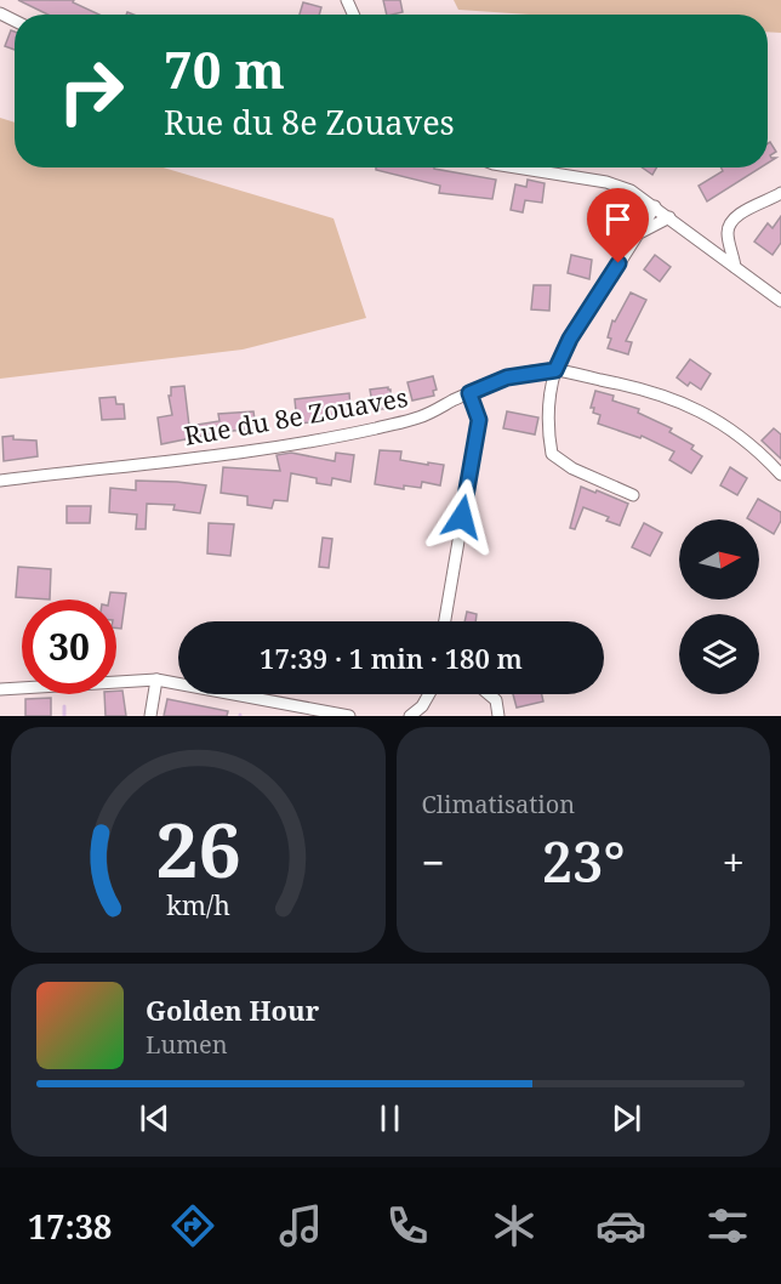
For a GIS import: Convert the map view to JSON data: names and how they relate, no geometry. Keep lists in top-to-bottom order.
{
  "streets": {
    "street": ["Rue du 8e Zouaves"]
  },
  "north": "right",
  "page": {
    "turn": ["70 m", "Rue du 8e Zouaves"],
    "limit": "30",
    "trip": "17:39 · 1 min · 180 m",
    "tile": "Climatisation",
    "heat": ["−", "23°", "+"],
    "song": ["Golden Hour", "Lumen"],
    "tabs": "17:38",
    "gauge": ["26", "km/h"]
  }
}
